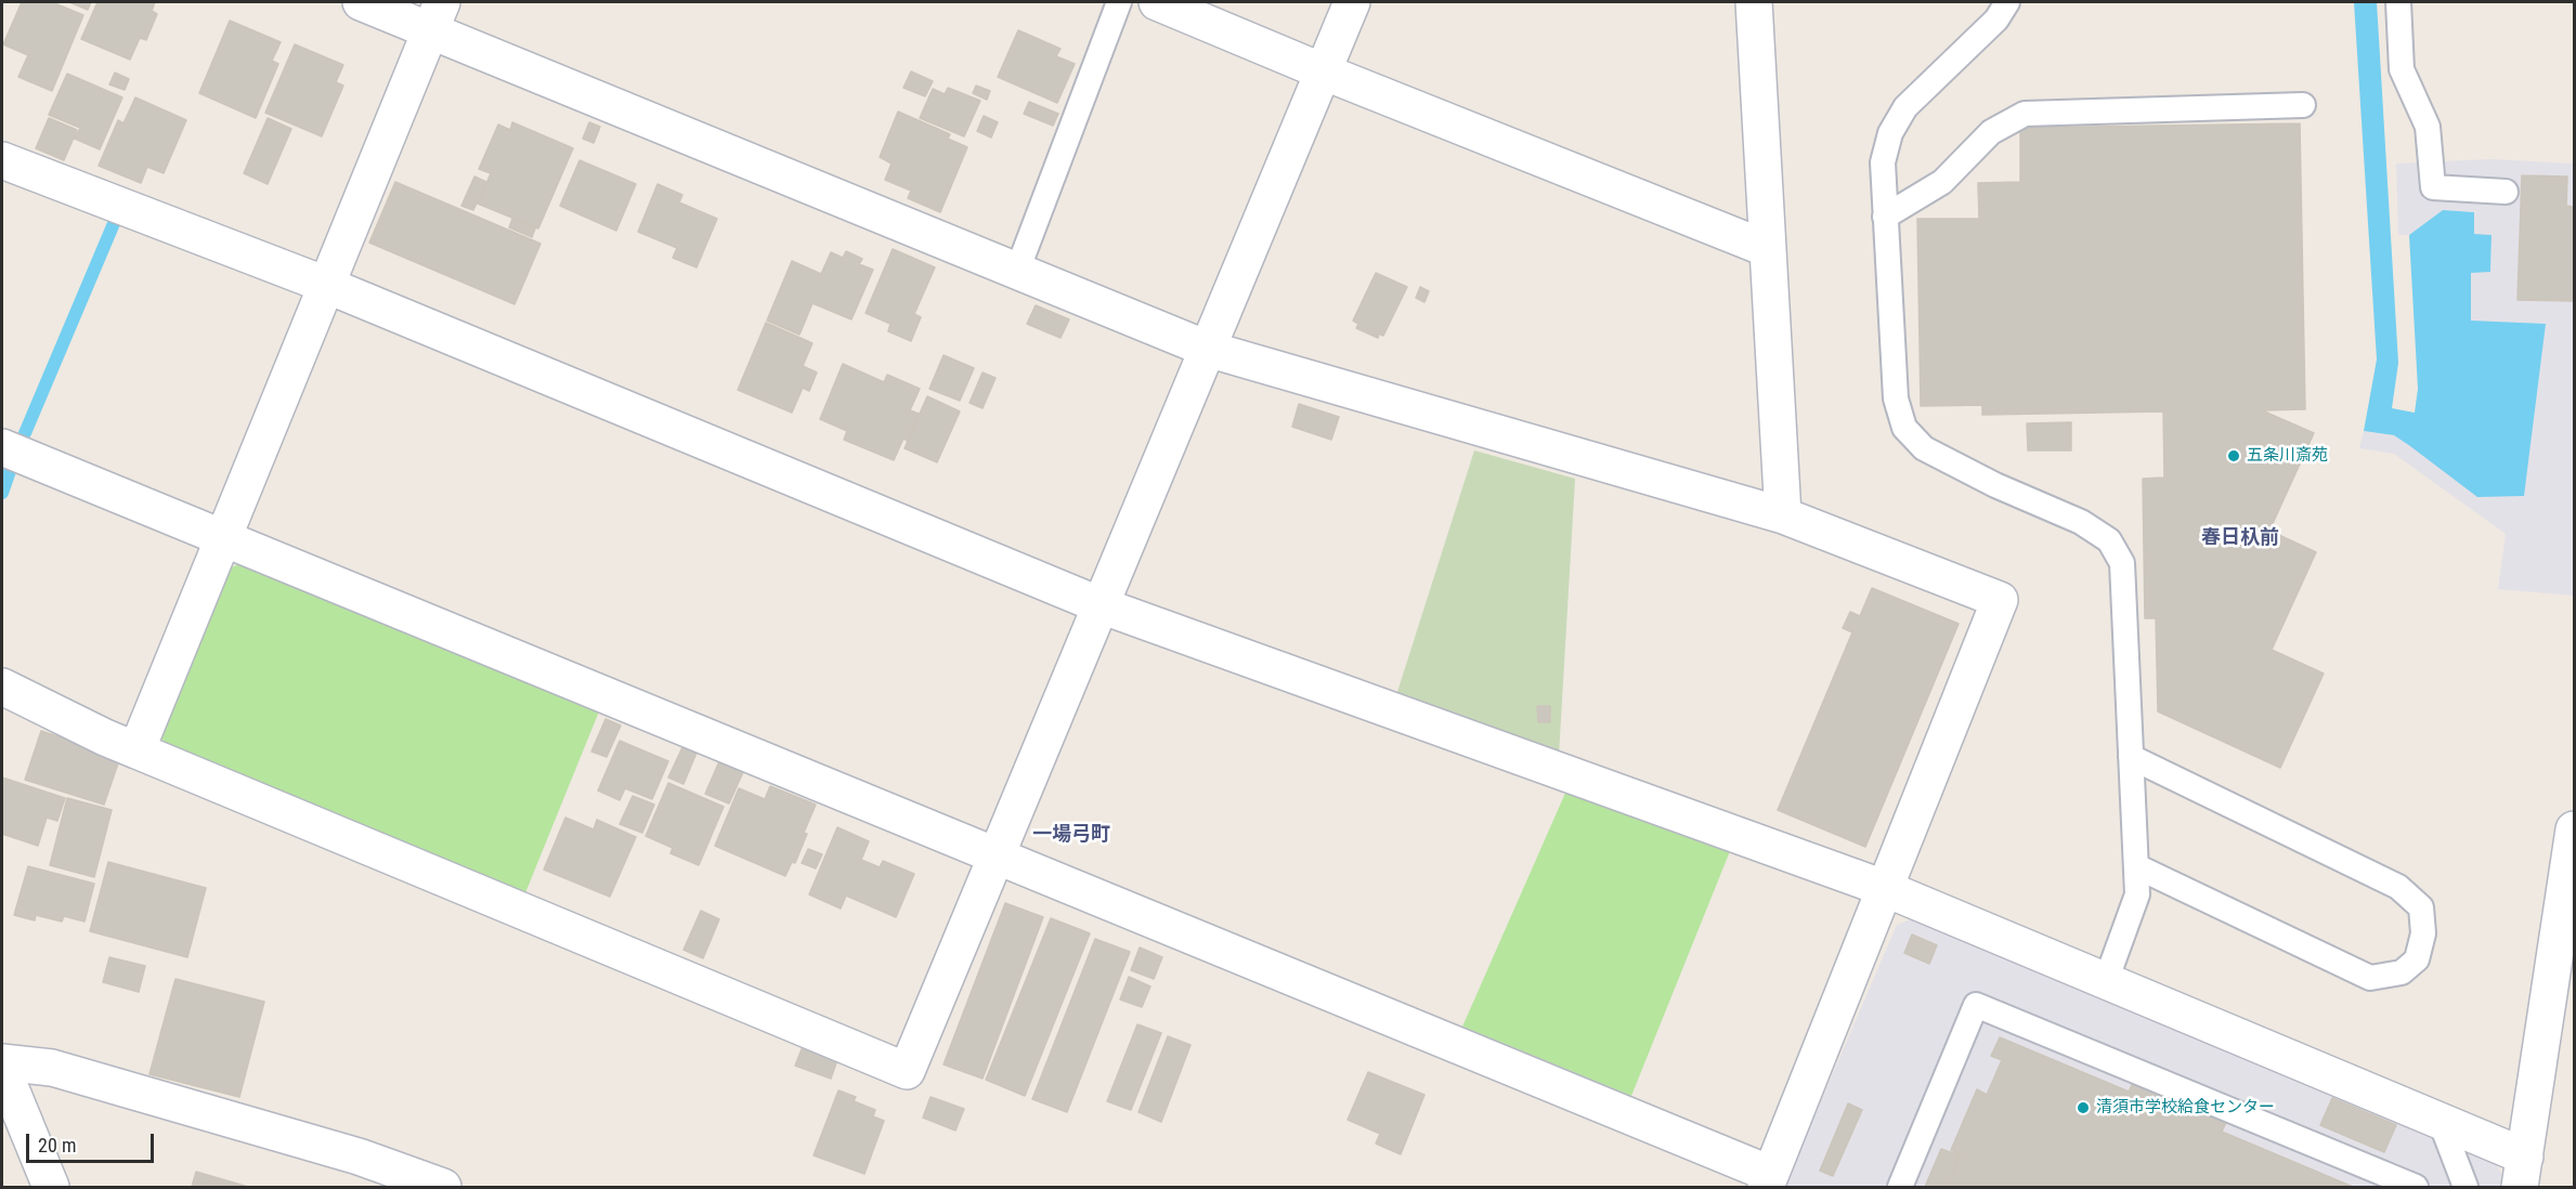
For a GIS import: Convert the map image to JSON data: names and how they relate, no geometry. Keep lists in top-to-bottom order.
{
  "districts": ["春日杁前", "一場弓町"],
  "places": ["五条川斎苑", "清須市学校給食センター"],
  "scale_bar": "20 m"
}
